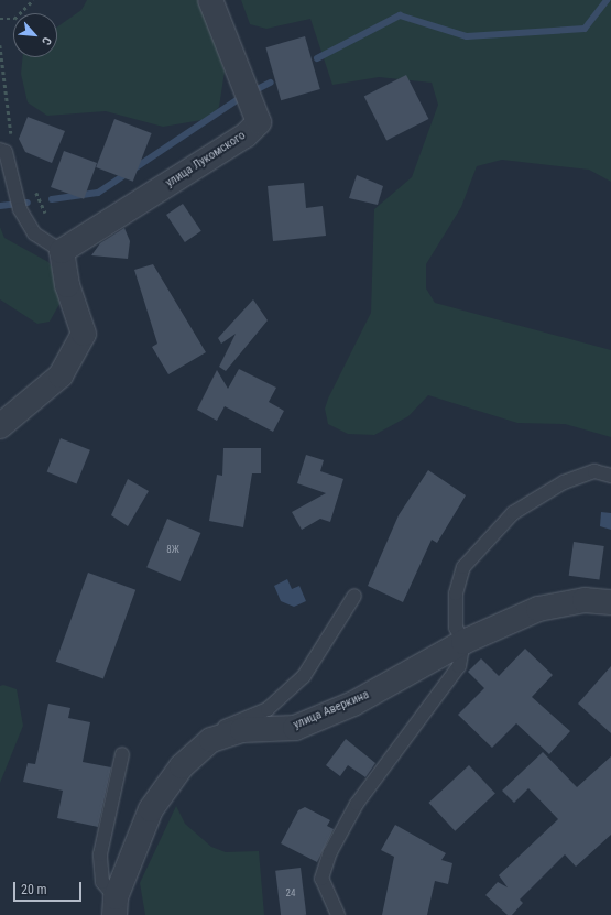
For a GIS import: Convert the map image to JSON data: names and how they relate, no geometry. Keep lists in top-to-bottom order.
{
  "streets": {
    "street": ["улица Лукомского", "улица Аверкина"]
  },
  "house_numbers": ["8Ж", "24"],
  "scale_bar": "20 m",
  "north": "bottom right"
}
